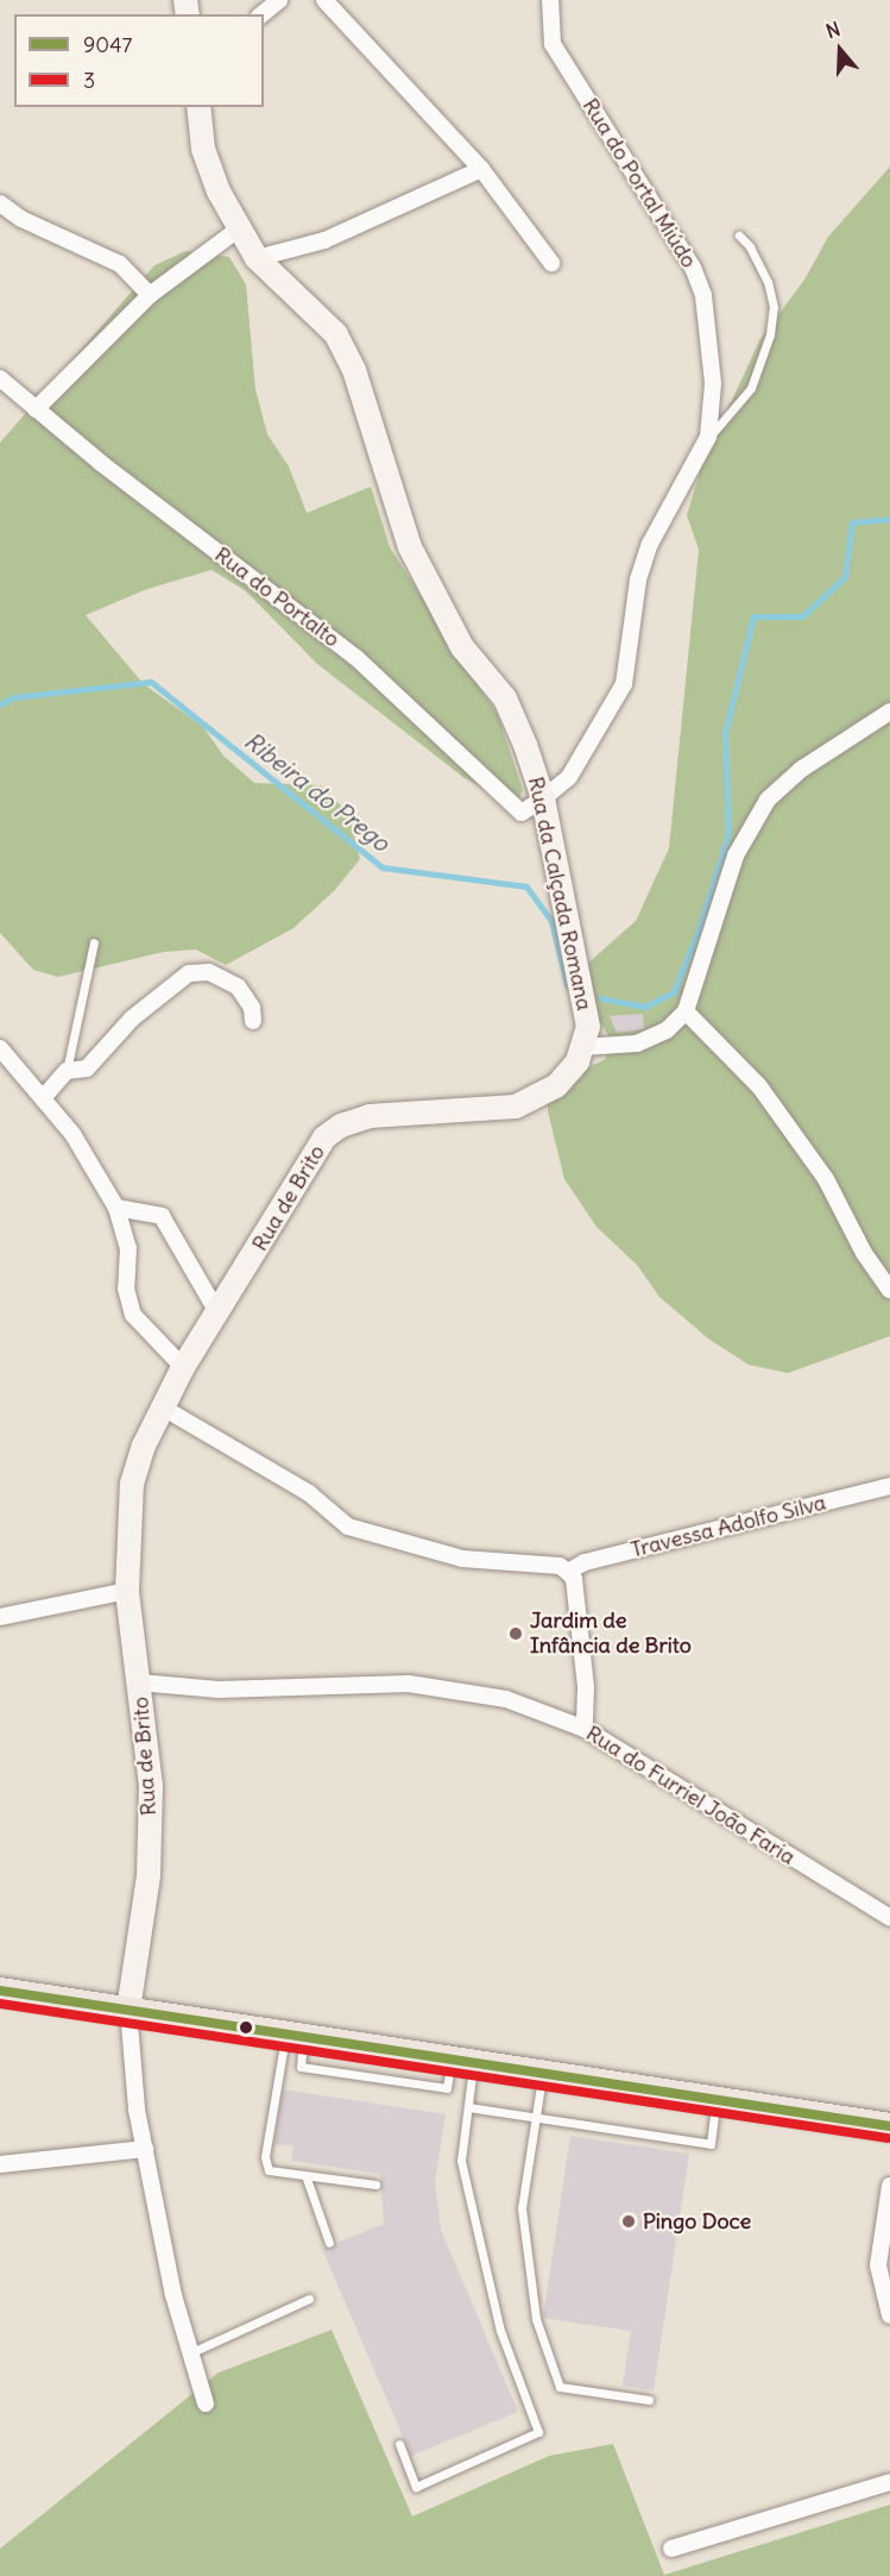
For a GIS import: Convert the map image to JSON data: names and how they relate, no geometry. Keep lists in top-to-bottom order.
{
  "streets": {
    "street": [
      "Rua do Portal Miúdo",
      "Rua do Portalto",
      "Rua da Calçada Romana",
      "Rua de Brito",
      "Travessa Adolfo Silva",
      "Rua do Furriel João Faria"
    ]
  },
  "crossings": [
    ["Rua do Portal Miúdo", "Rua do Portalto"],
    ["Rua do Portal Miúdo", "Rua da Calçada Romana"],
    ["Rua do Portalto", "Rua da Calçada Romana"],
    ["Rua da Calçada Romana", "Rua de Brito"],
    ["Rua de Brito", "Rua do Furriel João Faria"]
  ],
  "water": ["Ribeira do Prego"],
  "places": ["Jardim de Infância de Brito", "Pingo Doce"],
  "lines": ["transit line 9047", "transit line 3"],
  "legend": ["9047", "3"],
  "north": "top"
}
